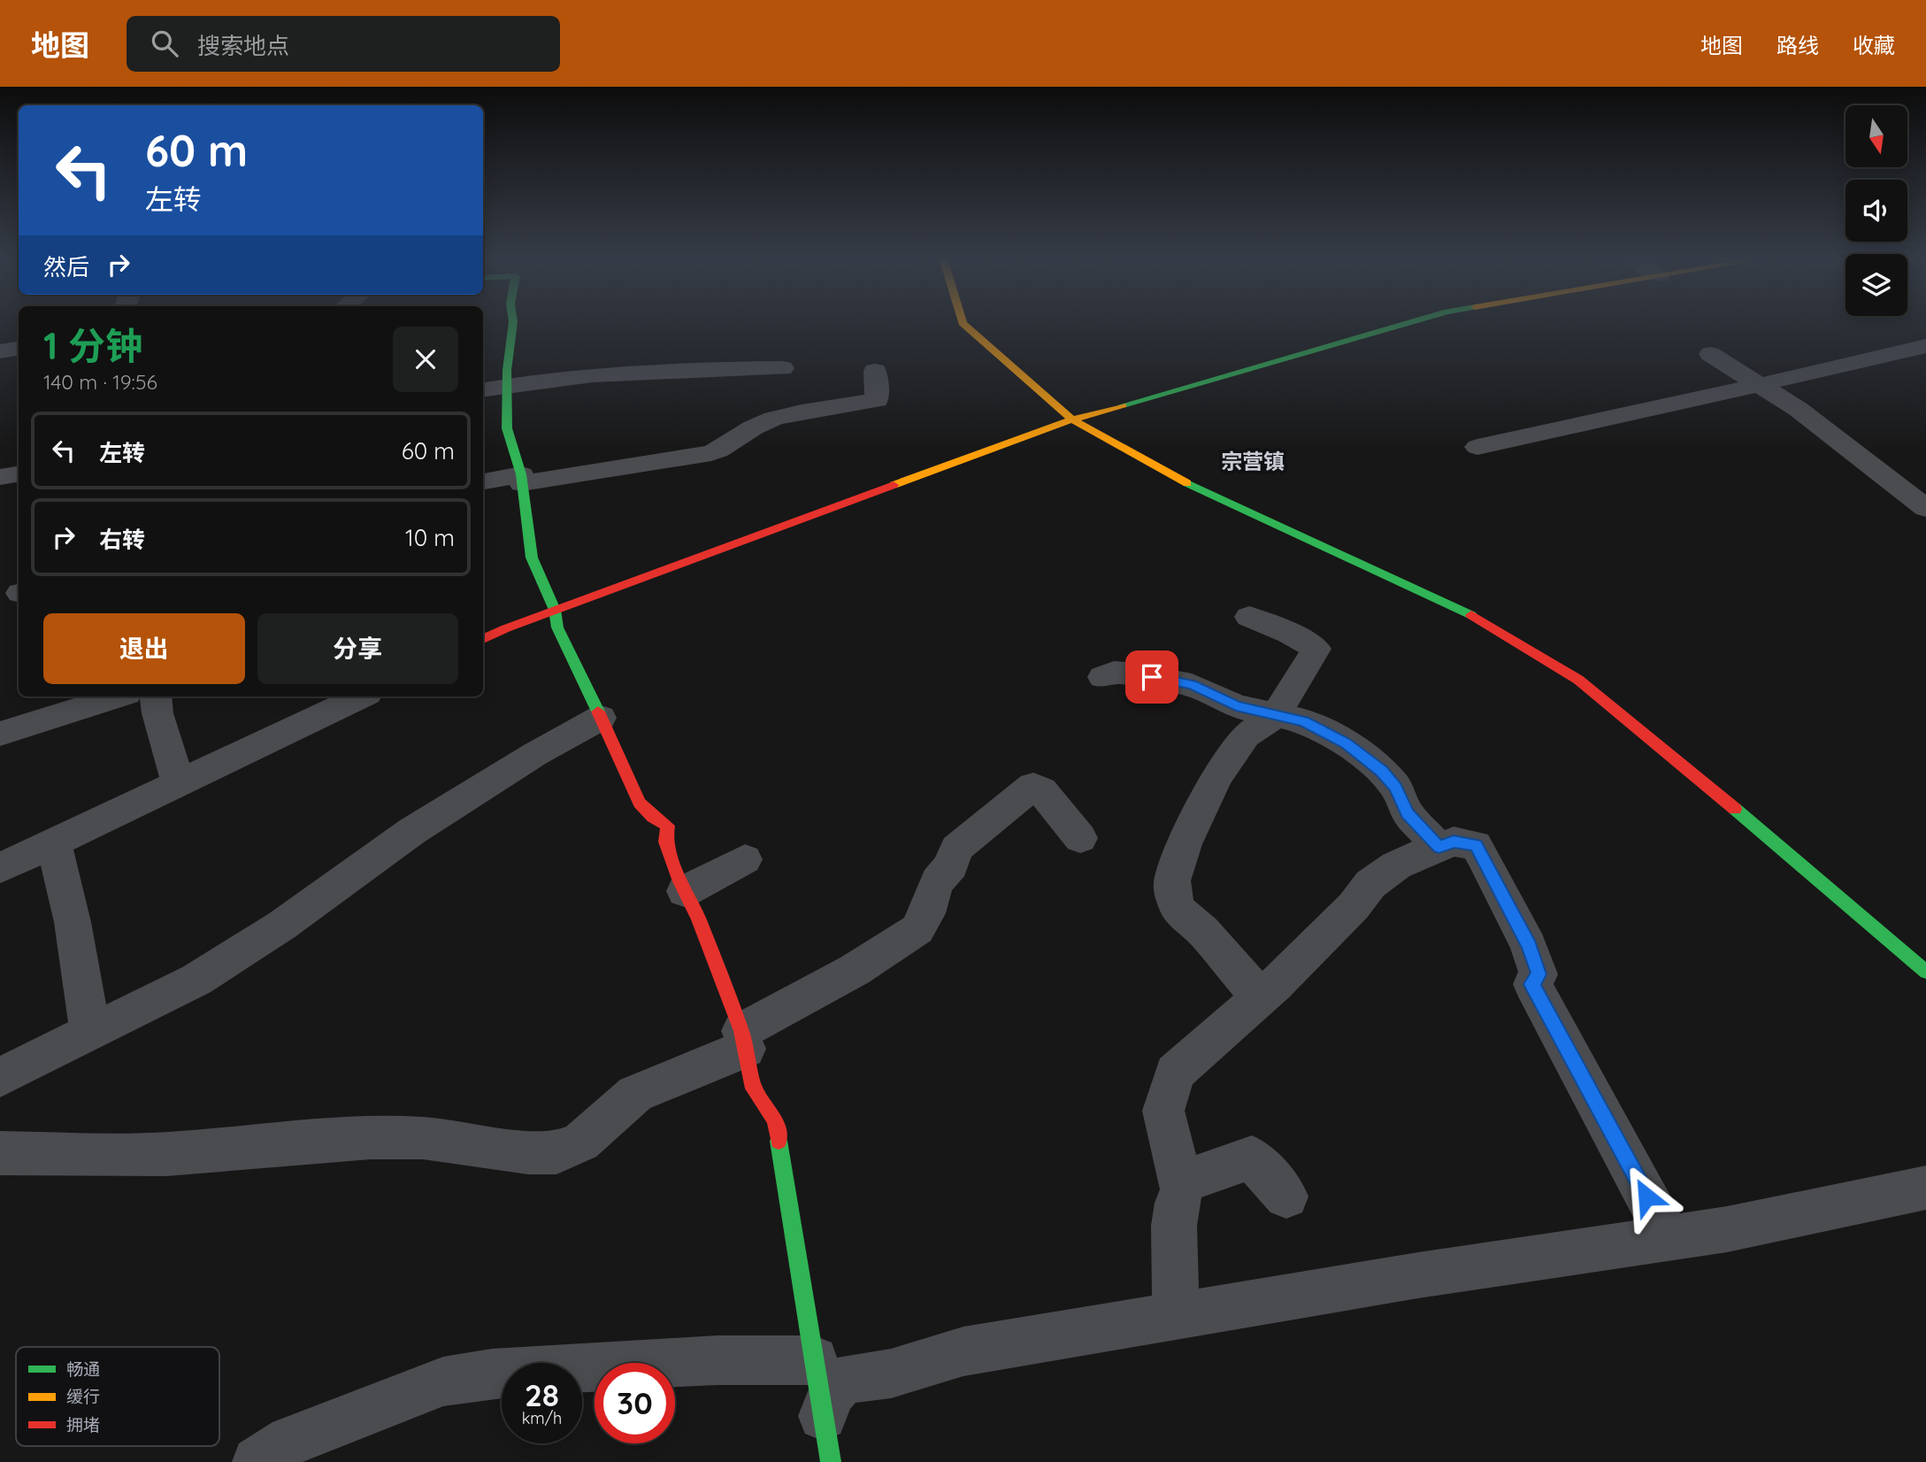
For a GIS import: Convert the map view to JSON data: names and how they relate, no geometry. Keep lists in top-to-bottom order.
{
  "districts": ["宗营镇"],
  "legend": ["畅通", "缓行", "拥堵"],
  "north": "bottom",
  "page": {
    "header": "地图",
    "search": "搜索地点",
    "nav": ["地图", "路线", "收藏"],
    "turn": ["60 m", "左转"],
    "then": "然后",
    "heading": ["1 分钟", "140 m · 19:56"],
    "list": [
      {
        "name": "左转",
        "value": "60 m"
      },
      {
        "name": "右转",
        "value": "10 m"
      }
    ],
    "buttons": ["退出", "分享"],
    "speed": "28 km/h",
    "limit": "30"
  }
}
